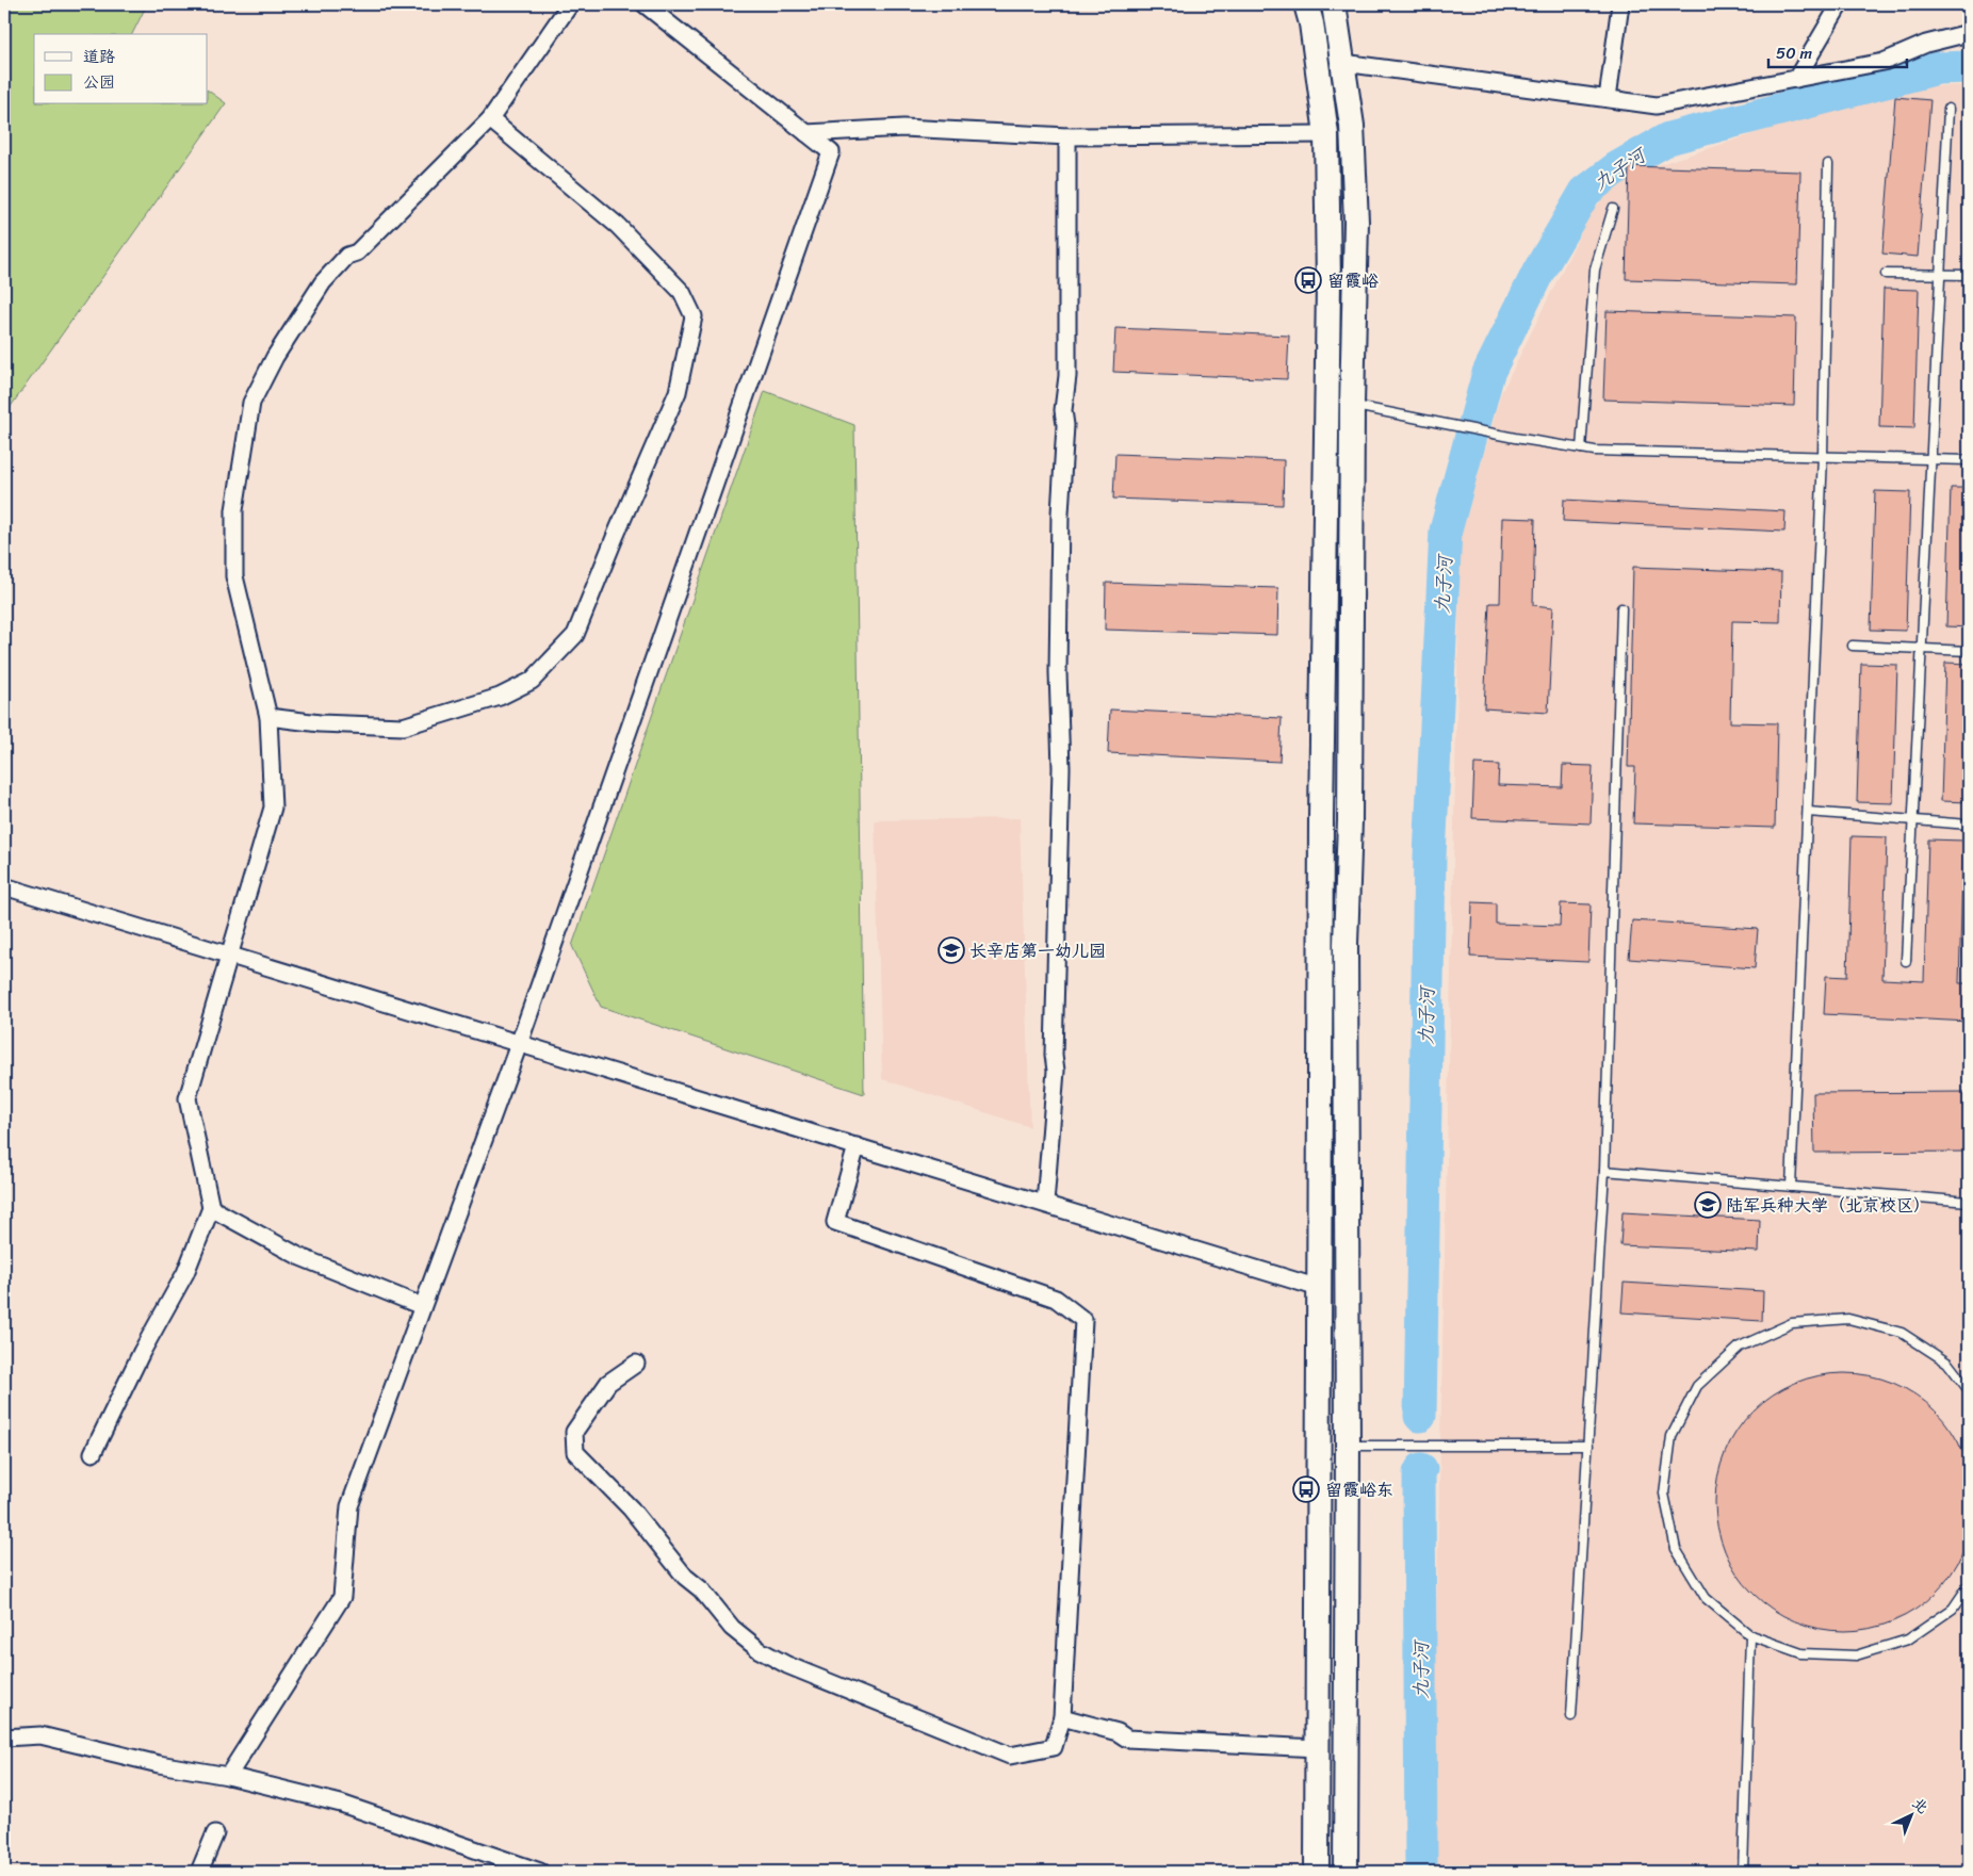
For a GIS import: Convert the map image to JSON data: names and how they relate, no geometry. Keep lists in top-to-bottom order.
{
  "water": ["九子河"],
  "places": {
    "bus stop": ["留霞峪", "留霞峪东"],
    "school or university": ["长辛店第一幼儿园", "陆军兵种大学（北京校区）"]
  },
  "legend": ["道路", "公园"],
  "scale_bar": "50 m",
  "north": "top right"
}
